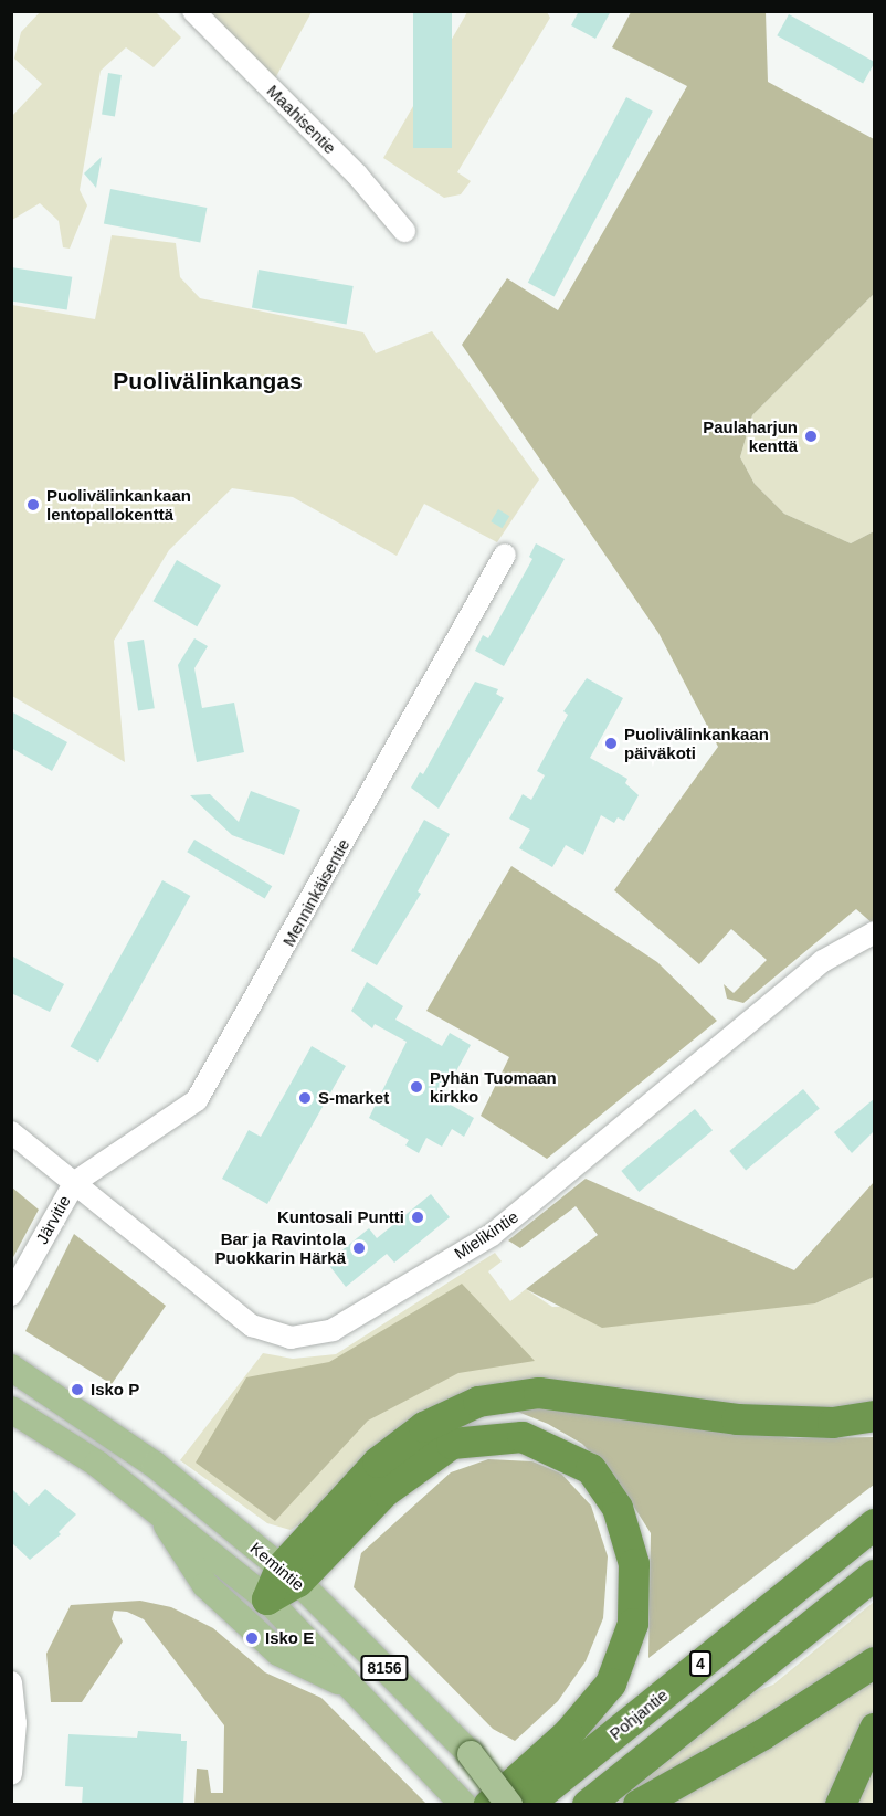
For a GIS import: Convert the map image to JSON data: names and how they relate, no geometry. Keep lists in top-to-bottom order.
{
  "streets": {
    "highway": ["4", "Pohjantie"],
    "main road": ["Kemintie", "8156"],
    "street": [
      "Maahisentie",
      "Menninkäisentie",
      "Järvitie",
      "Mielikintie"
    ]
  },
  "crossings": [
    ["Menninkäisentie", "Järvitie"],
    ["Menninkäisentie", "Mielikintie"],
    ["Järvitie", "Mielikintie"]
  ],
  "districts": ["Puolivälinkangas"],
  "places": [
    "Paulaharjun kenttä",
    "Puolivälinkankaan lentopallokenttä",
    "Puolivälinkankaan päiväkoti",
    "Pyhän Tuomaan kirkko",
    "S-market",
    "Kuntosali Puntti",
    "Bar ja Ravintola Puokkarin Härkä",
    "Isko P",
    "Isko E"
  ]
}
